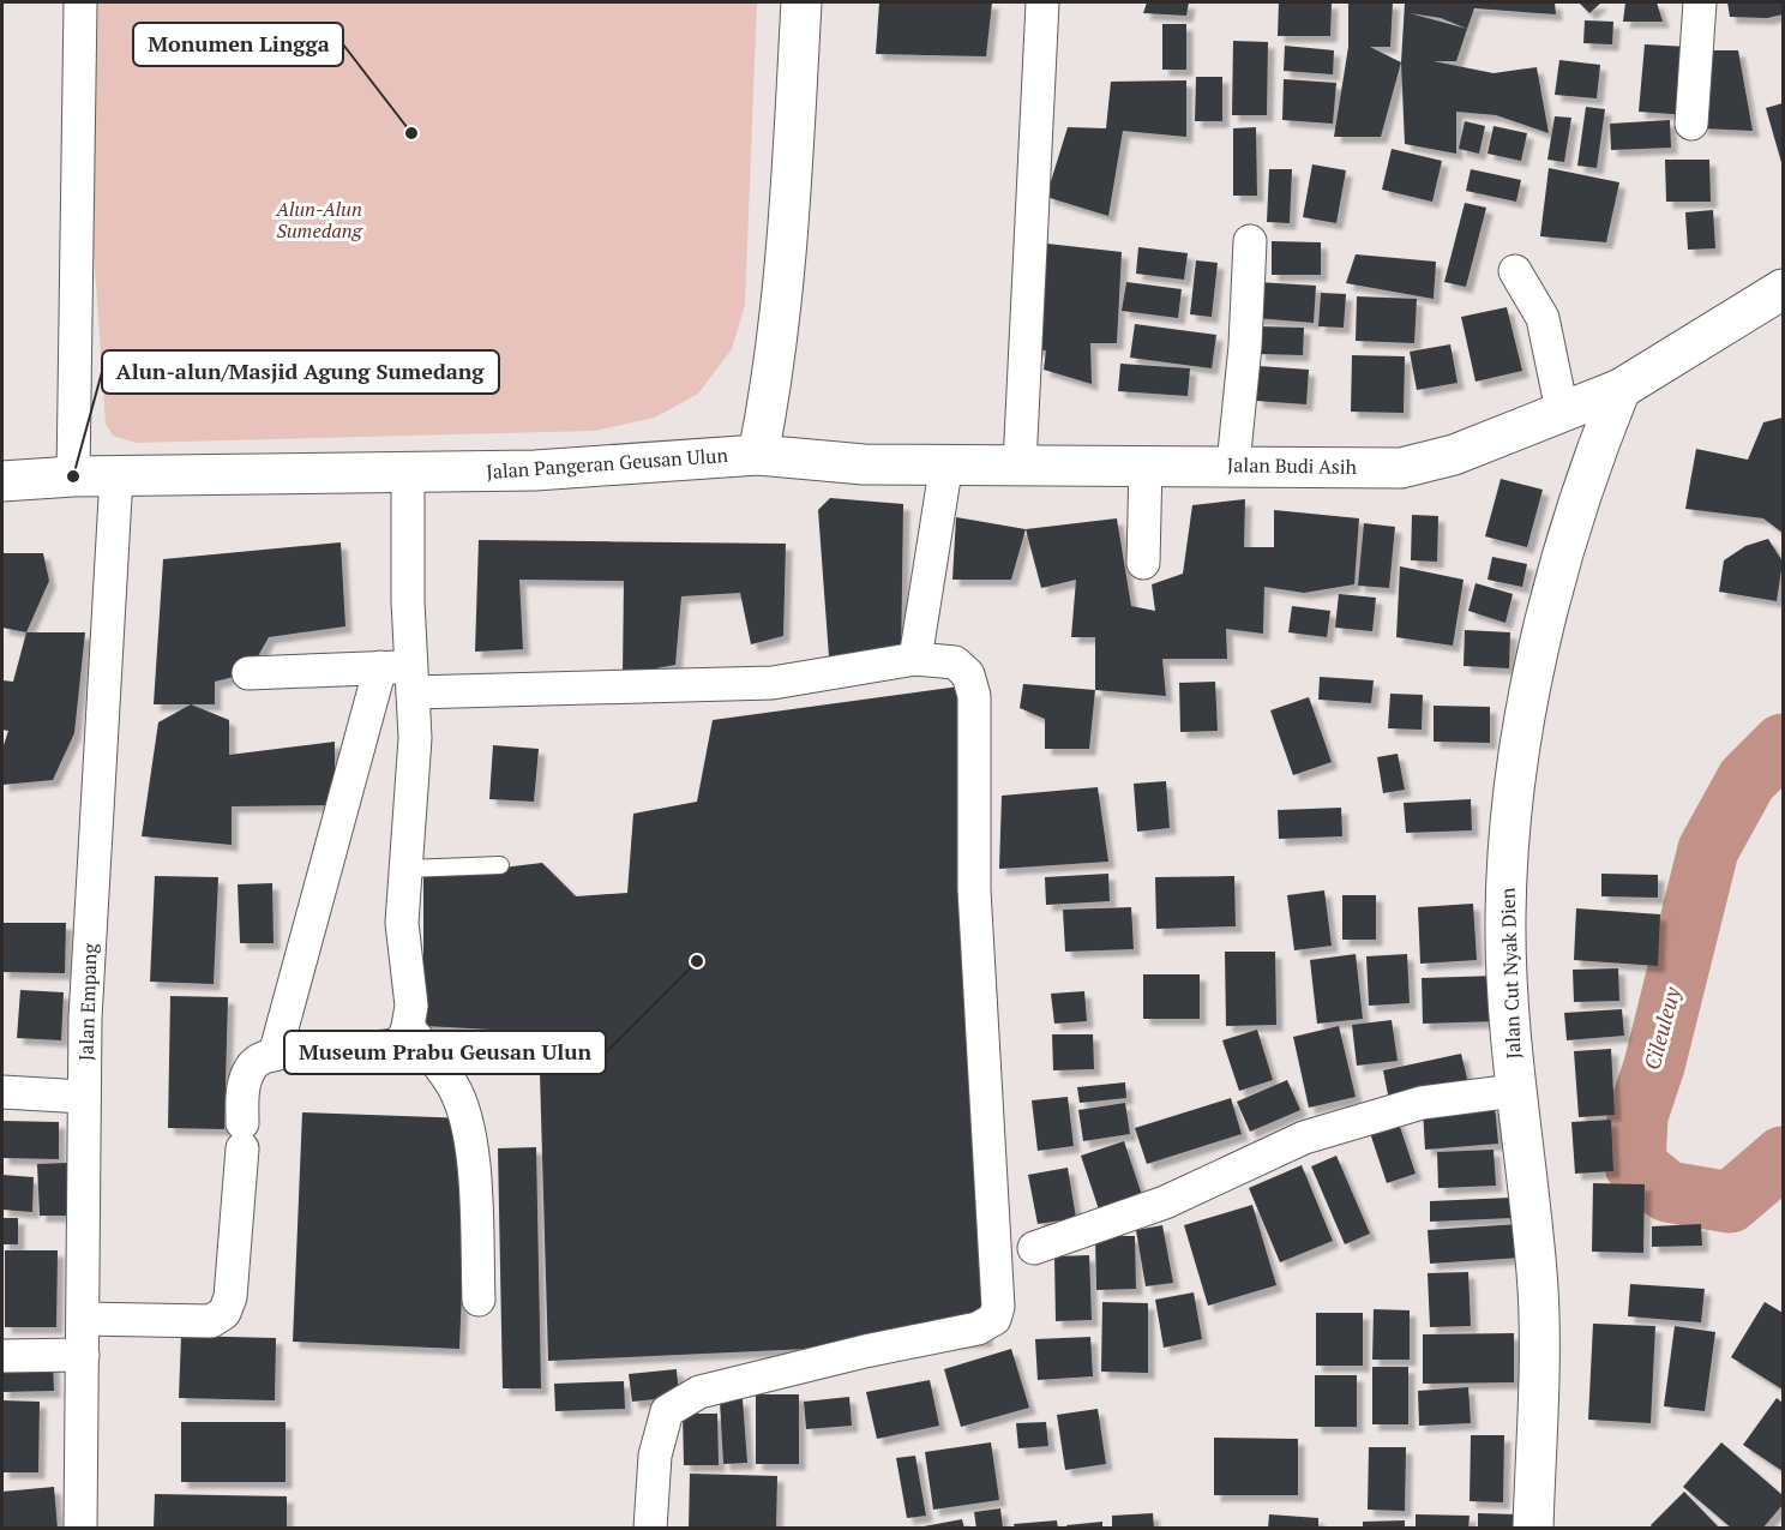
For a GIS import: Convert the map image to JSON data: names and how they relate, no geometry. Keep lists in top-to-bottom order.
{
  "streets": {
    "street": [
      "Jalan Pangeran Geusan Ulun",
      "Jalan Budi Asih",
      "Jalan Cut Nyak Dien",
      "Jalan Empang"
    ]
  },
  "crossings": [
    ["Jalan Pangeran Geusan Ulun", "Jalan Budi Asih"],
    ["Jalan Pangeran Geusan Ulun", "Jalan Empang"],
    ["Jalan Budi Asih", "Jalan Cut Nyak Dien"]
  ],
  "water": ["Cileuleuy"],
  "parks": ["Alun-Alun Sumedang"],
  "places": ["Monumen Lingga", "Alun-alun/Masjid Agung Sumedang", "Museum Prabu Geusan Ulun"]
}
